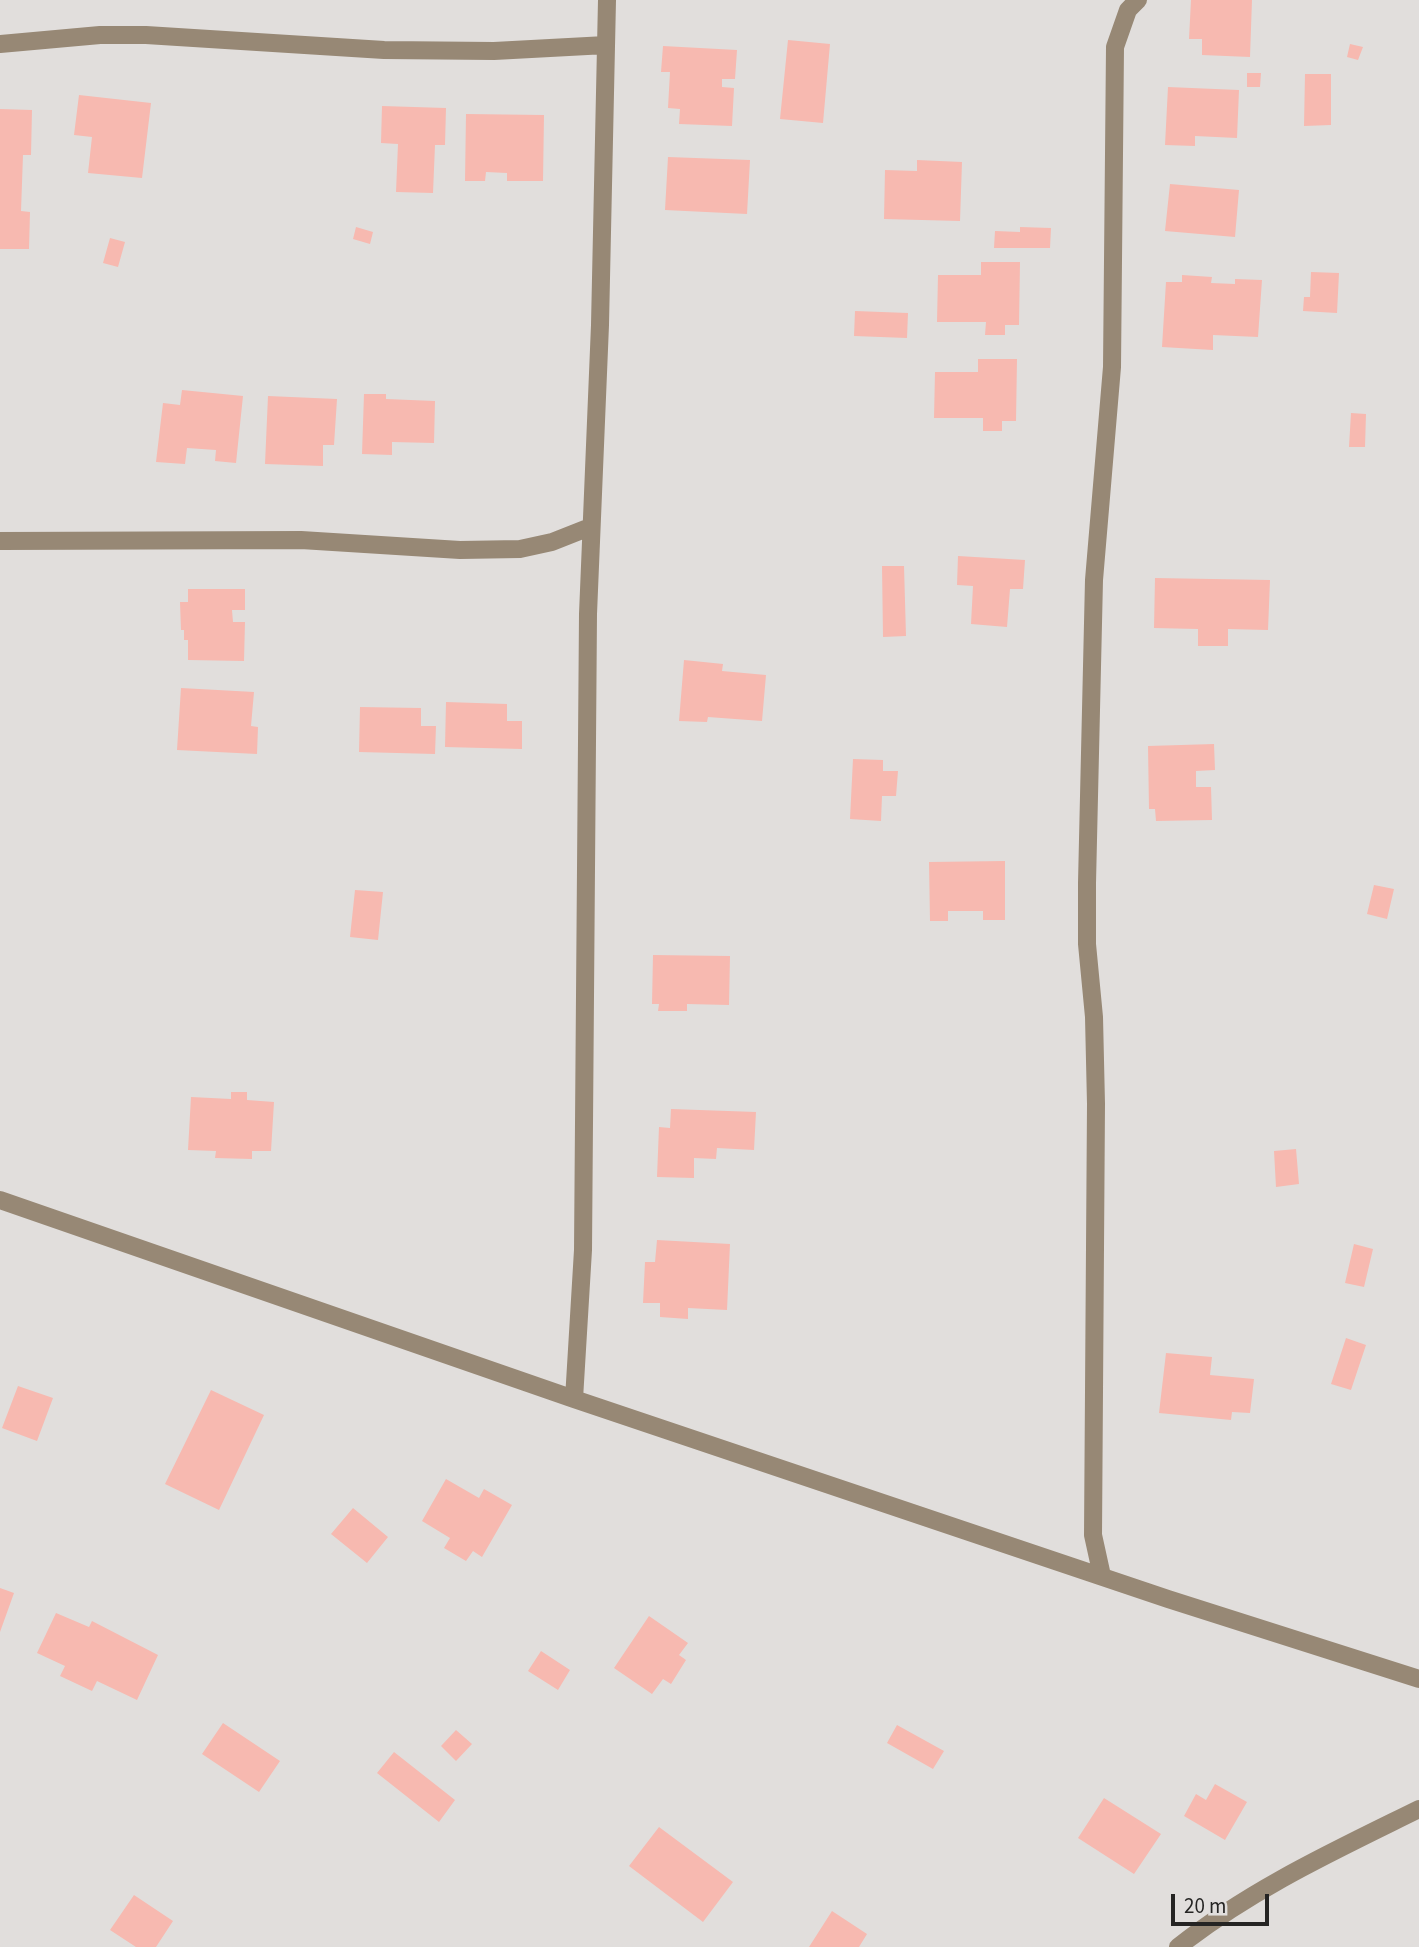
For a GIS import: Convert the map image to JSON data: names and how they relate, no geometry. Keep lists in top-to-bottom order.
{
  "scale_bar": "20 m"
}
